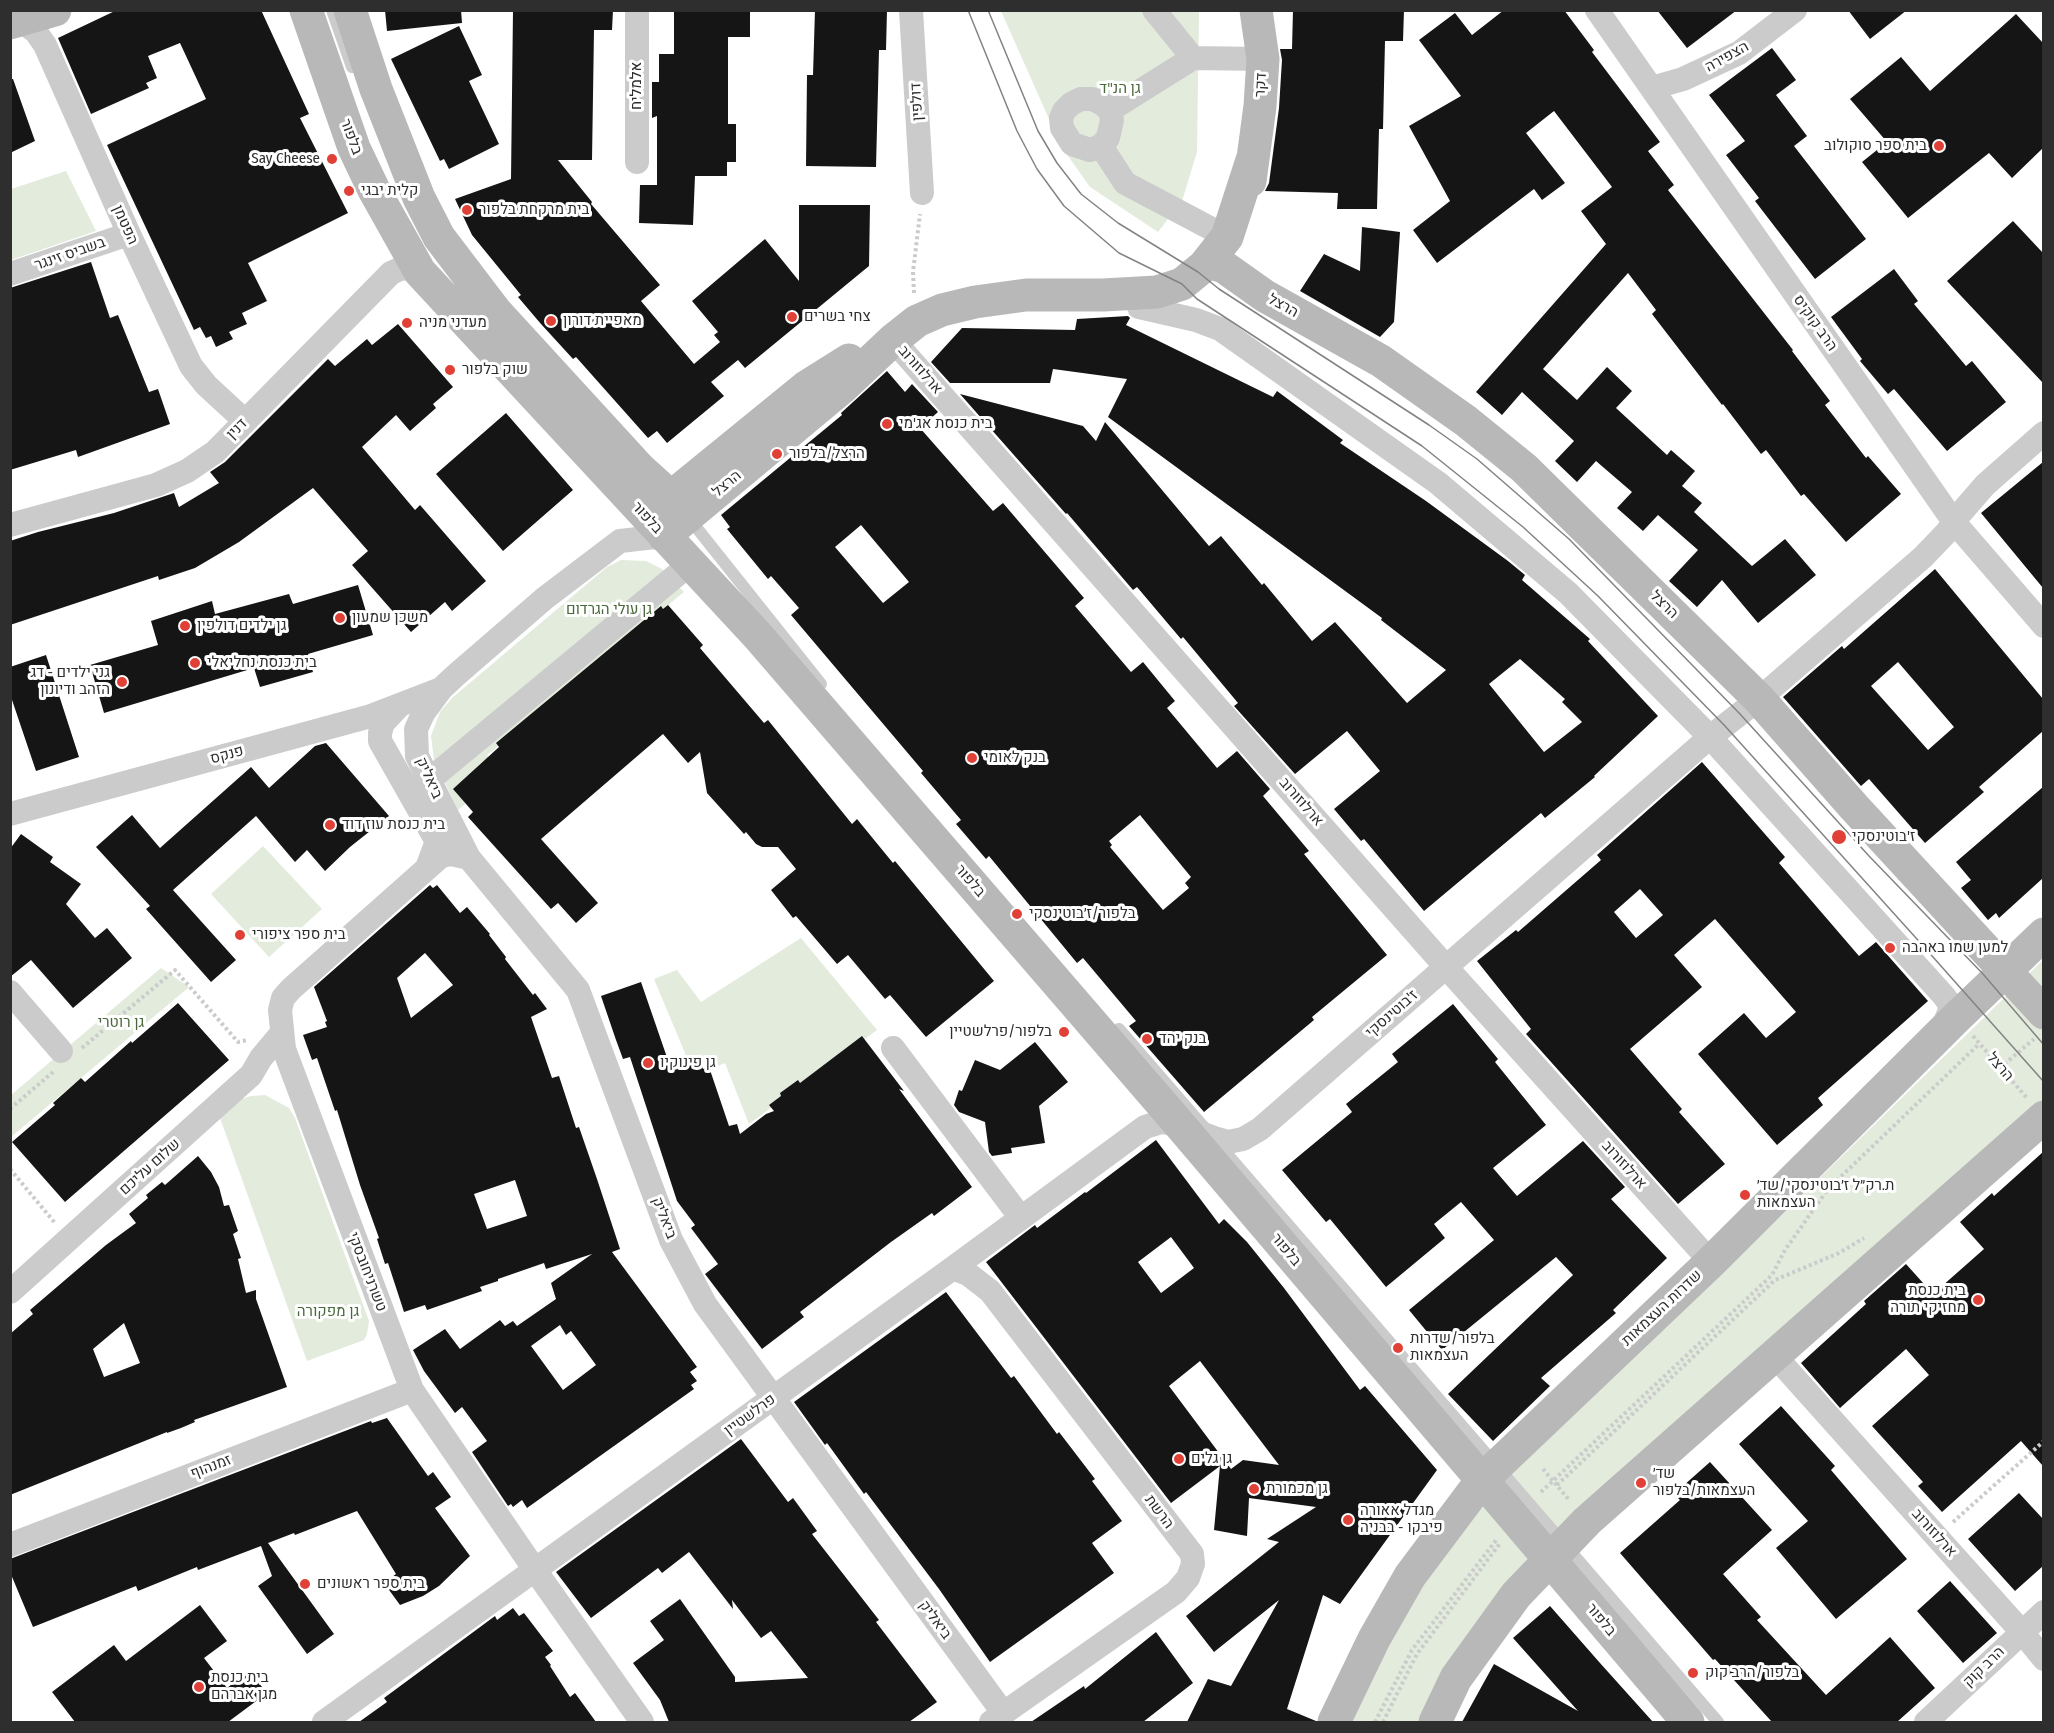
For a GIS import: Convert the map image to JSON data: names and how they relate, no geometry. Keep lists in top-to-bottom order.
{
  "streets": {
    "street": [
      "הצפירה",
      "דקר",
      "אלמליח",
      "דולפין",
      "בלפור",
      "הפטמן",
      "בשביס זינגר",
      "הרצל",
      "הרב קוקיס",
      "ארלוזורוב",
      "דנין",
      "פנקס",
      "ביאליק",
      "ז'בוטינסקי",
      "שלום עליכם",
      "טשרניחובסקי",
      "שדרות העצמאות",
      "פרלשטיין",
      "זמנהוף",
      "הרשת",
      "הרב קוק"
    ]
  },
  "crossings": [
    ["הצפירה", "הרב קוקיס"],
    ["דקר", "הרצל"],
    ["בלפור", "הרצל"],
    ["בלפור", "דנין"],
    ["בלפור", "ז'בוטינסקי"],
    ["בלפור", "שדרות העצמאות"],
    ["בלפור", "פרלשטיין"],
    ["הפטמן", "בשביס זינגר"],
    ["הפטמן", "דנין"],
    ["הרצל", "ארלוזורוב"],
    ["הרצל", "פנקס"],
    ["הרצל", "ביאליק"],
    ["הרצל", "ז'בוטינסקי"],
    ["הרצל", "שדרות העצמאות"],
    ["הרב קוקיס", "ז'בוטינסקי"],
    ["ארלוזורוב", "ז'בוטינסקי"],
    ["ארלוזורוב", "שדרות העצמאות"],
    ["ארלוזורוב", "הרב קוק"],
    ["פנקס", "ביאליק"],
    ["ביאליק", "טשרניחובסקי"],
    ["ביאליק", "פרלשטיין"],
    ["ביאליק", "הרשת"],
    ["ז'בוטינסקי", "פרלשטיין"],
    ["שלום עליכם", "טשרניחובסקי"],
    ["טשרניחובסקי", "פרלשטיין"],
    ["טשרניחובסקי", "זמנהוף"],
    ["פרלשטיין", "הרשת"]
  ],
  "parks": [
    "גן הנ\"ד",
    "גן עולי הגרדום",
    "גן רוטרי",
    "גן מפקורה"
  ],
  "places": [
    "בית ספר סוקולוב",
    "Say Cheese",
    "קלית יבגי",
    "בית מרקחת בלפור",
    "צחי בשרים",
    "מאפיית דורון",
    "מעדני מניה",
    "שוק בלפור",
    "בית כנסת אג'מי",
    "הרצל/בלפור",
    "משכן שמעון",
    "גן ילדים דולפין",
    "בית כנסת נחליאלי",
    "גני ילדים - דג הזהב ודיונון",
    "בנק לאומי",
    "בית כנסת עוז דוד",
    "ז'בוטינסקי",
    "בלפור/ז׳בוטינסקי",
    "בית ספר ציפורי",
    "למען שמו באהבה",
    "בלפור/פרלשטיין",
    "בנק יהד",
    "גן פינוקיו",
    "ת.רק״ל ז׳בוטינסקי/שד׳ העצמאות",
    "בית כנסת מחזיקי תורה",
    "בלפור/שדרות העצמאות",
    "גן גלים",
    "שד׳ העצמאות/בלפור",
    "גן מכמורת",
    "מגדל אאורה פיבקו - בבניה",
    "בית ספר ראשונים",
    "בלפור/הרב קוק",
    "בית כנסת מגן אברהם"
  ]
}
